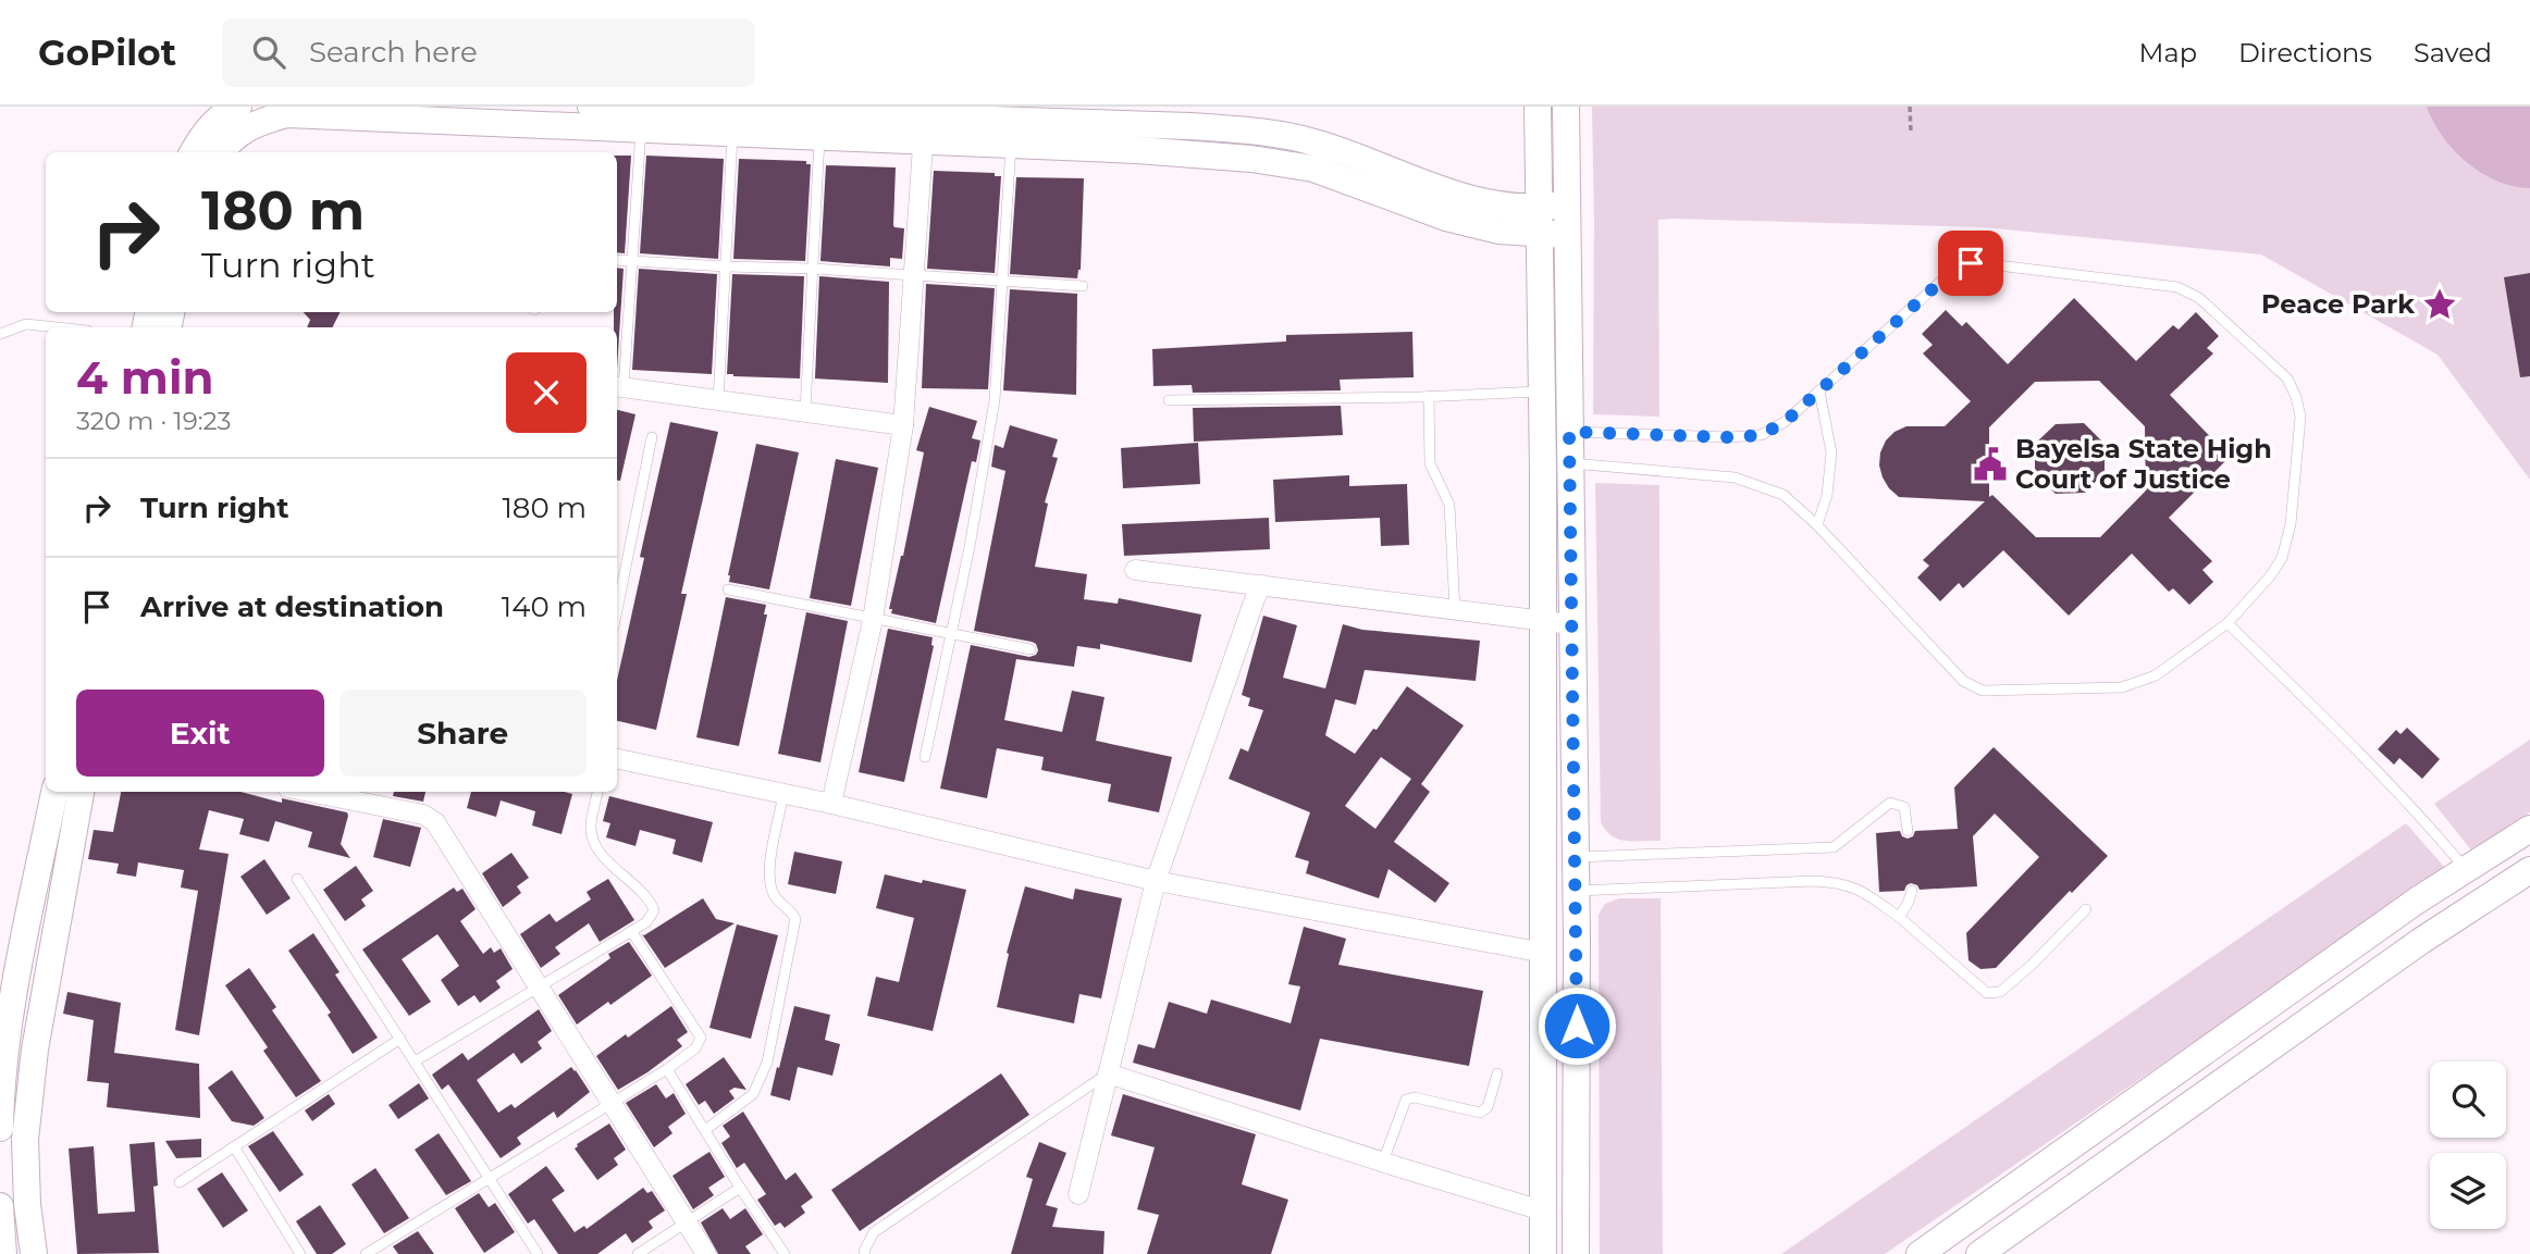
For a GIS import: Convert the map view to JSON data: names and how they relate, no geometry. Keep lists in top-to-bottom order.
{
  "places": {
    "place": ["Peace Park"],
    "public building": ["Bayelsa State High Court of Justice"]
  },
  "page": {
    "header": "GoPilot",
    "search": "Search here",
    "nav": ["Map", "Directions", "Saved"],
    "turn": ["180 m", "Turn right"],
    "heading": ["4 min", "320 m · 19:23"],
    "list": [
      {
        "name": "Turn right",
        "value": "180 m"
      },
      {
        "name": "Arrive at destination",
        "value": "140 m"
      }
    ],
    "buttons": ["Exit", "Share"]
  }
}
